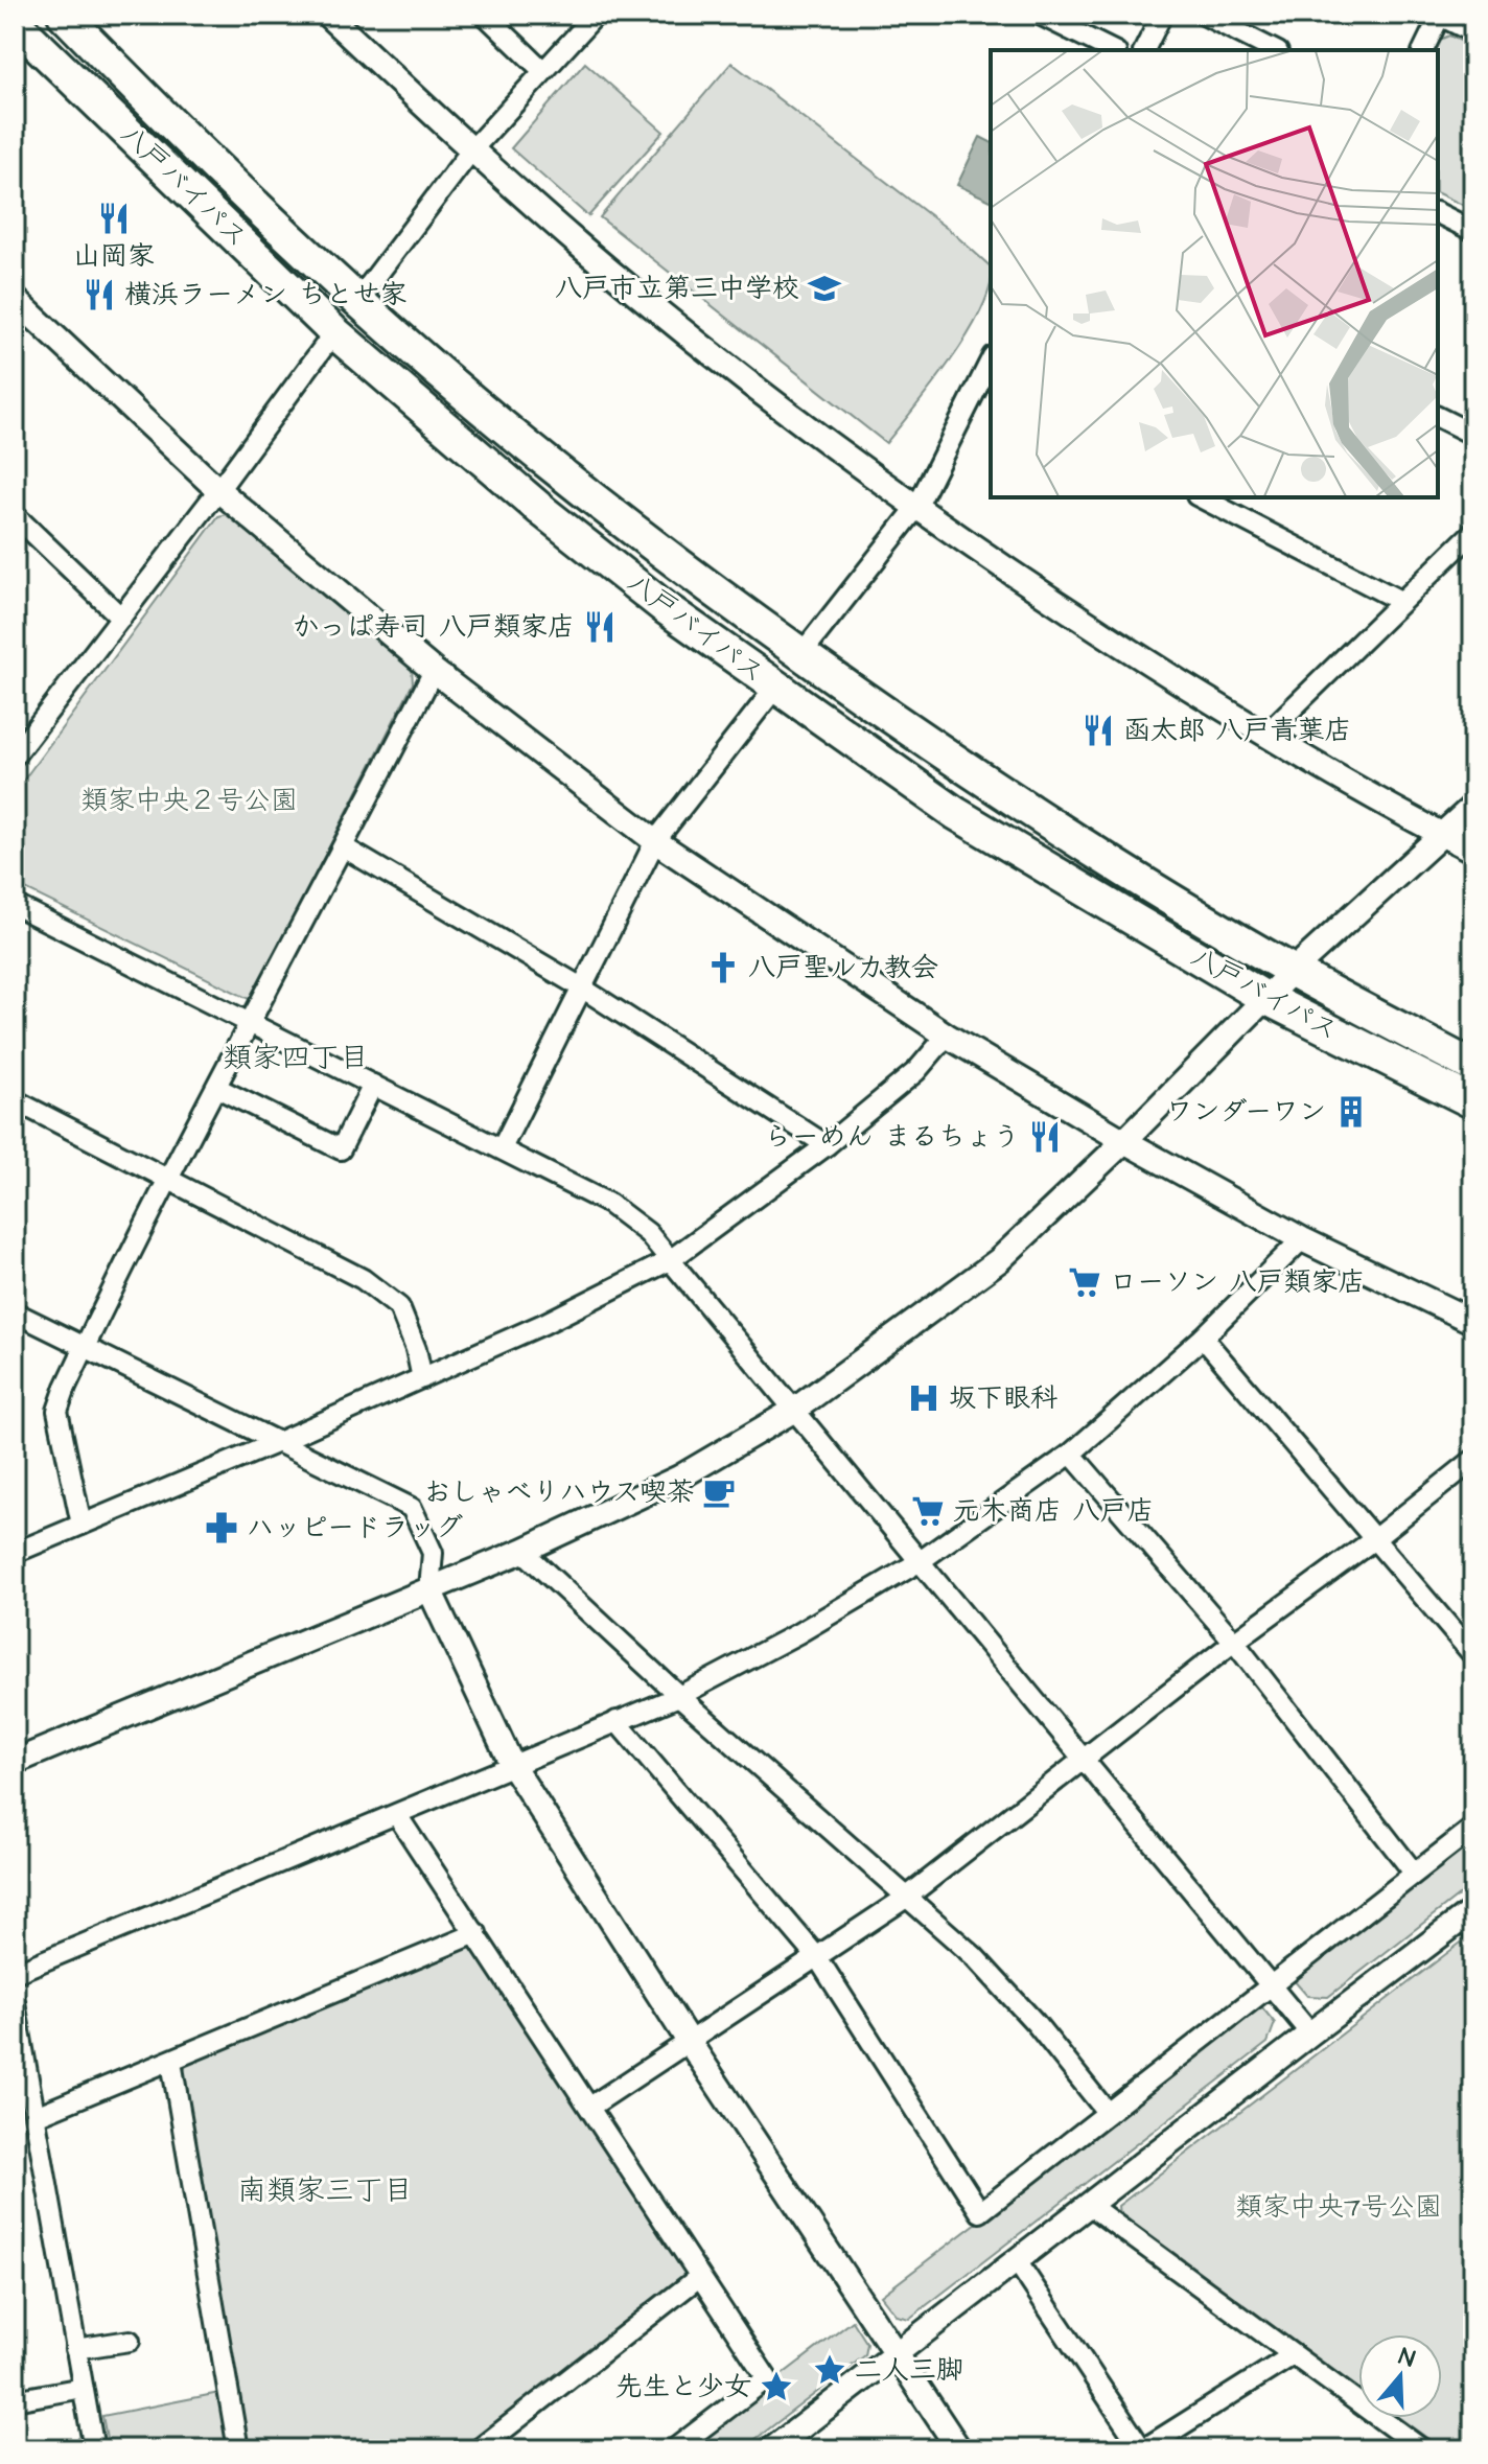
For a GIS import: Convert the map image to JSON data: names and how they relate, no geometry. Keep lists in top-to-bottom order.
{
  "streets": {
    "highway": ["八戸バイパス"]
  },
  "districts": ["類家四丁目", "南類家三丁目"],
  "parks": ["類家中央２号公園", "類家中央7号公園"],
  "places": {
    "restaurant": [
      "山岡家",
      "横浜ラーメン ちとせ家",
      "かっぱ寿司 八戸類家店",
      "函太郎 八戸青葉店",
      "らーめん まるちょう"
    ],
    "school or university": ["八戸市立第三中学校"],
    "church": ["八戸聖ルカ教会"],
    "building": ["ワンダーワン"],
    "supermarket": ["ローソン 八戸類家店", "元木商店 八戸店"],
    "hospital": ["坂下眼科"],
    "cafe": ["おしゃべりハウス喫茶"],
    "pharmacy": ["ハッピードラッグ"],
    "place": ["二人三脚", "先生と少女"]
  },
  "north": "top"
}
